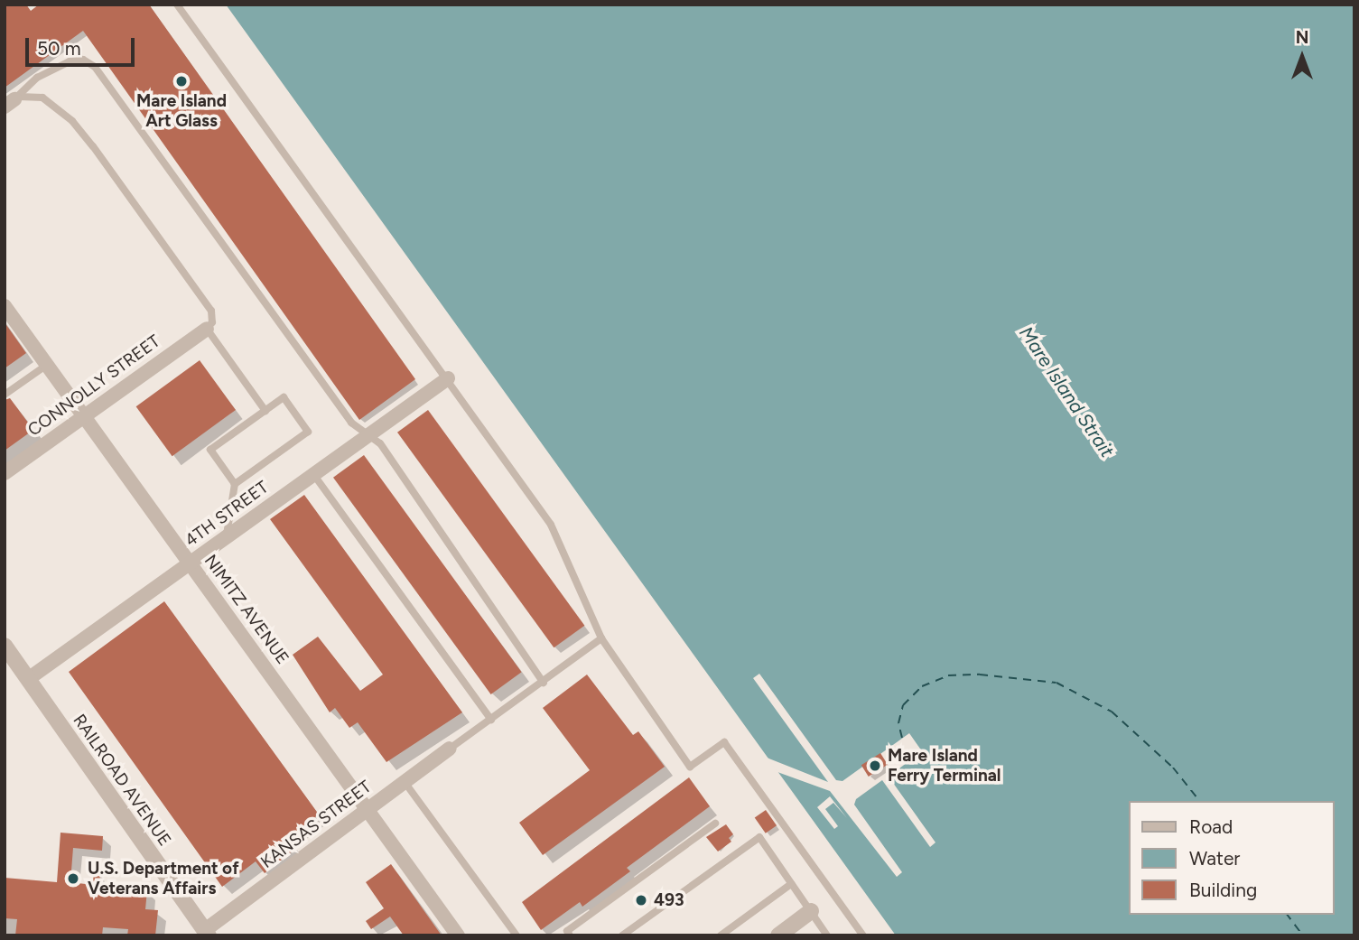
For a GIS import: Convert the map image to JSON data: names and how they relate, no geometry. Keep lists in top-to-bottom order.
{
  "streets": {
    "street": [
      "CONNOLLY STREET",
      "4TH STREET",
      "NIMITZ AVENUE",
      "RAILROAD AVENUE",
      "KANSAS STREET"
    ]
  },
  "crossings": [
    ["CONNOLLY STREET", "NIMITZ AVENUE"],
    ["4TH STREET", "NIMITZ AVENUE"],
    ["4TH STREET", "RAILROAD AVENUE"],
    ["NIMITZ AVENUE", "KANSAS STREET"],
    ["RAILROAD AVENUE", "KANSAS STREET"]
  ],
  "water": ["Mare Island Strait"],
  "places": [
    "Mare Island Art Glass",
    "Mare Island Ferry Terminal",
    "U.S. Department of Veterans Affairs",
    "493"
  ],
  "legend": ["Road", "Water", "Building"],
  "scale_bar": "50 m",
  "north": "top"
}
